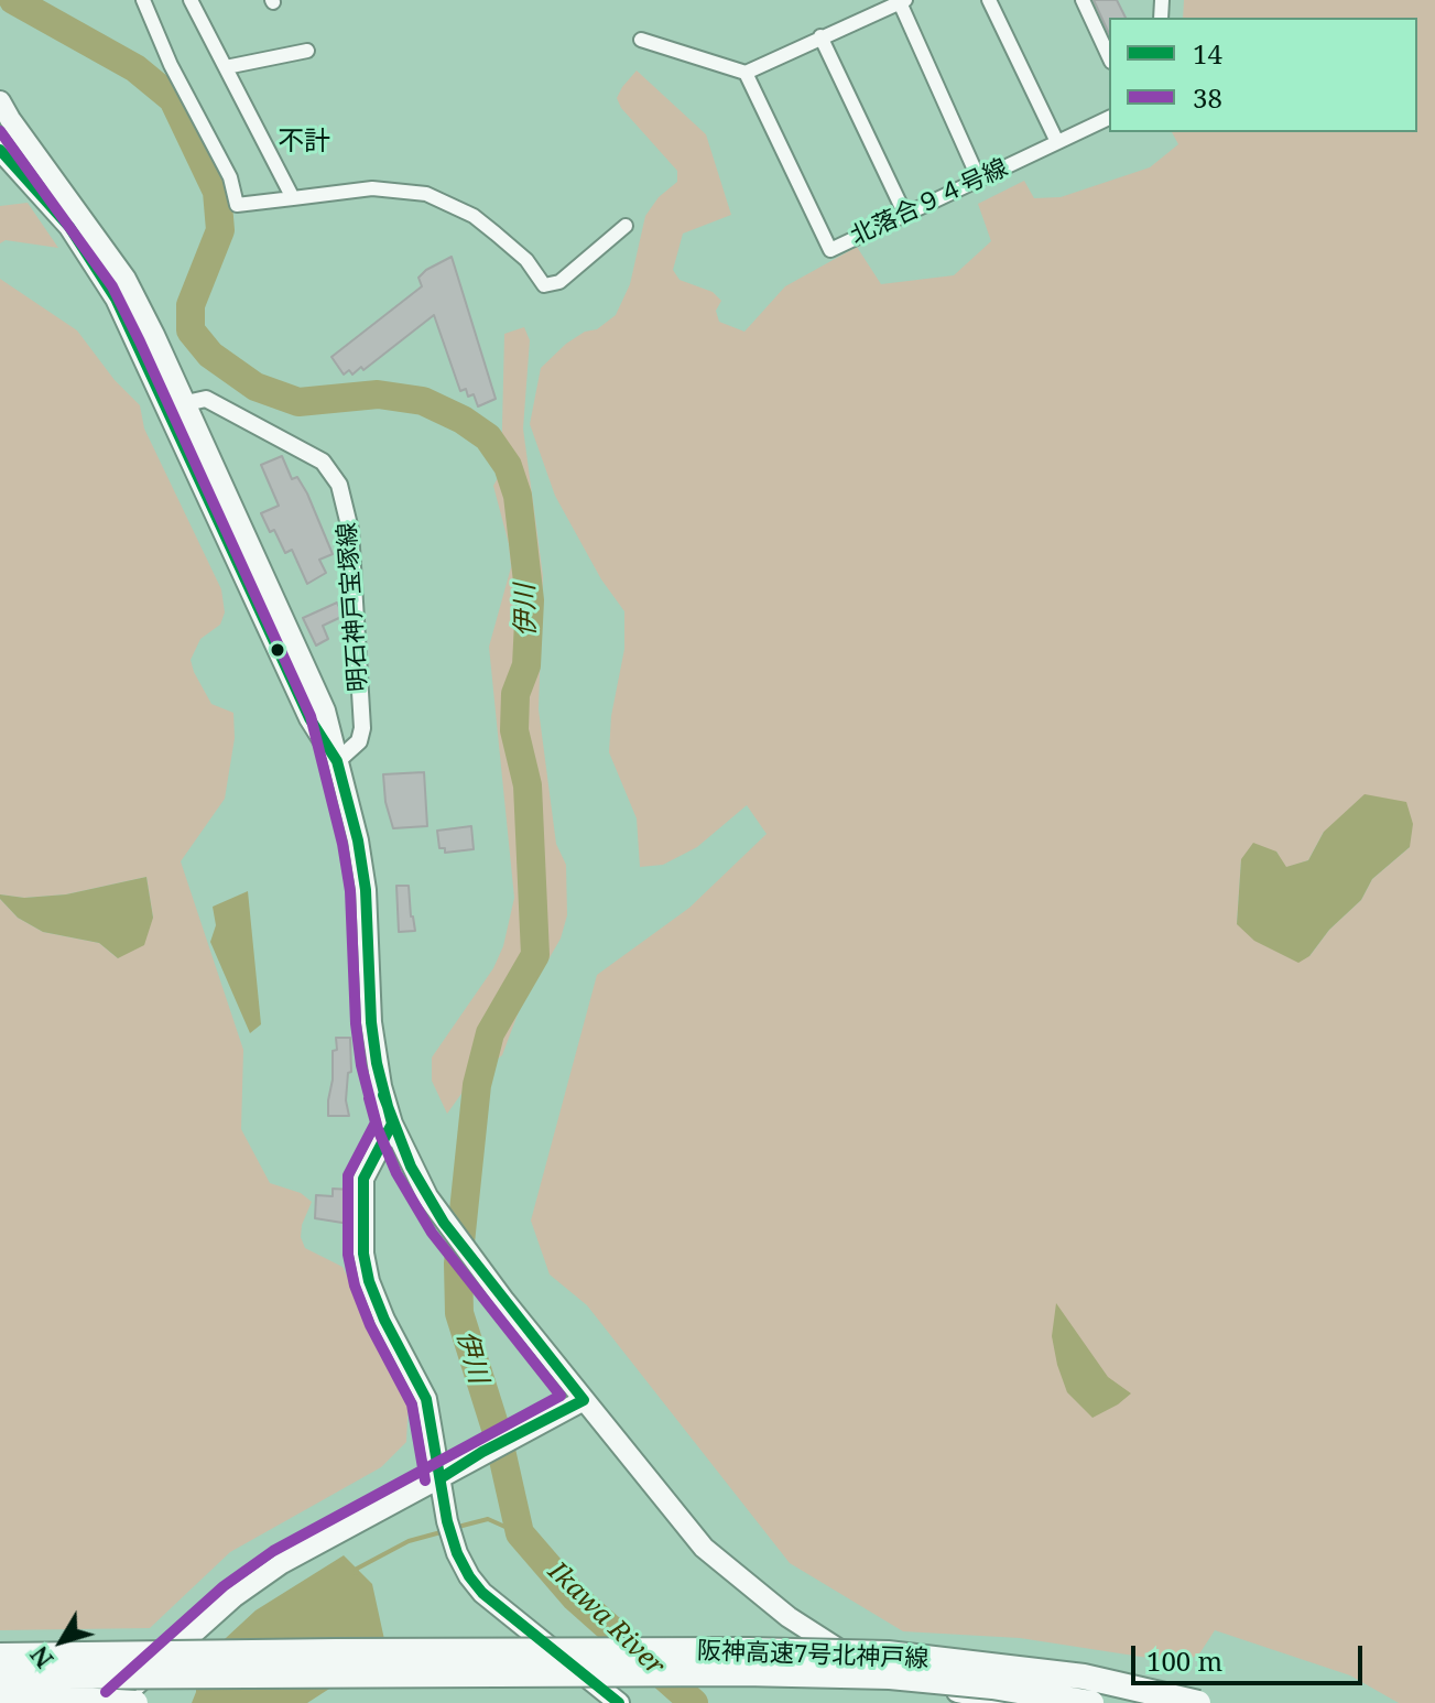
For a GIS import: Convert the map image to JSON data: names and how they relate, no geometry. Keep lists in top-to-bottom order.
{
  "streets": {
    "highway": ["阪神高速7号北神戸線"],
    "street": ["北落合９４号線", "明石神戸宝塚線"]
  },
  "districts": ["不計"],
  "water": ["伊川", "Ikawa River"],
  "lines": ["transit line 38", "transit line 14"],
  "legend": ["14", "38"],
  "scale_bar": "100 m",
  "north": "bottom left"
}
